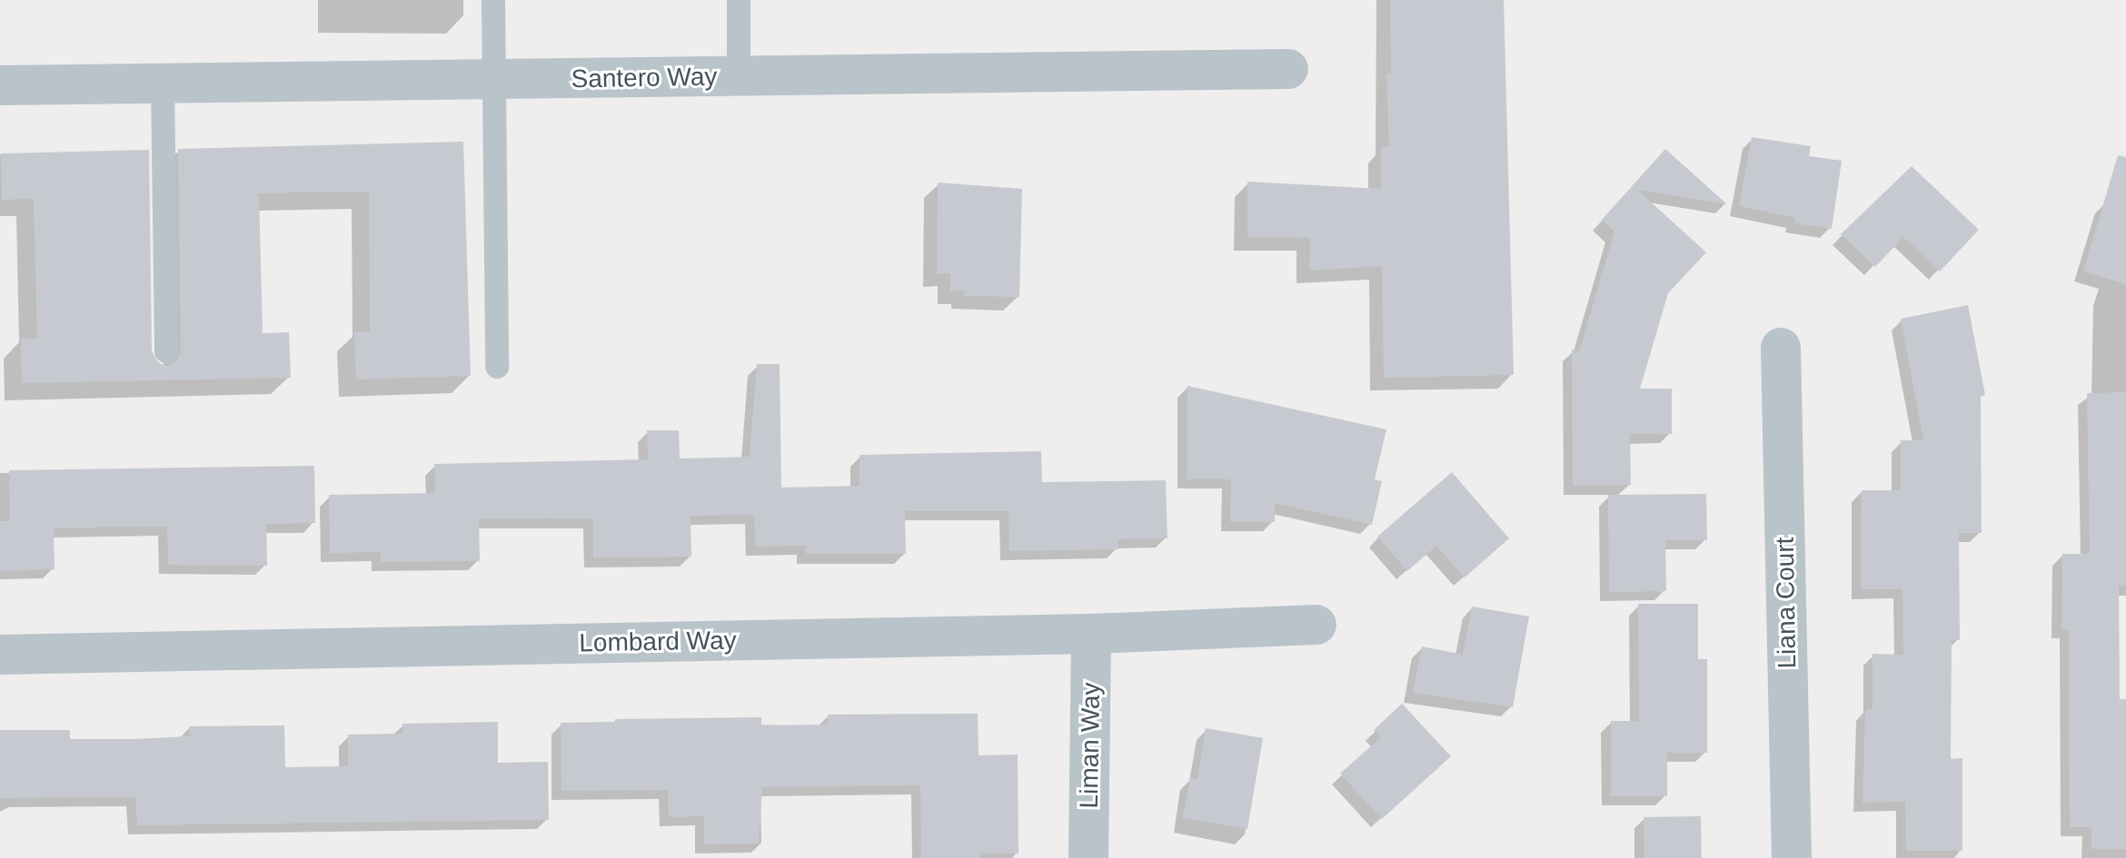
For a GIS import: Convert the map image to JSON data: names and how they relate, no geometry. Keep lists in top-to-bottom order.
{
  "streets": {
    "street": [
      "Santero Way",
      "Liana Court",
      "Lombard Way",
      "Liman Way"
    ]
  },
  "crossings": [
    ["Lombard Way", "Liman Way"]
  ]
}
